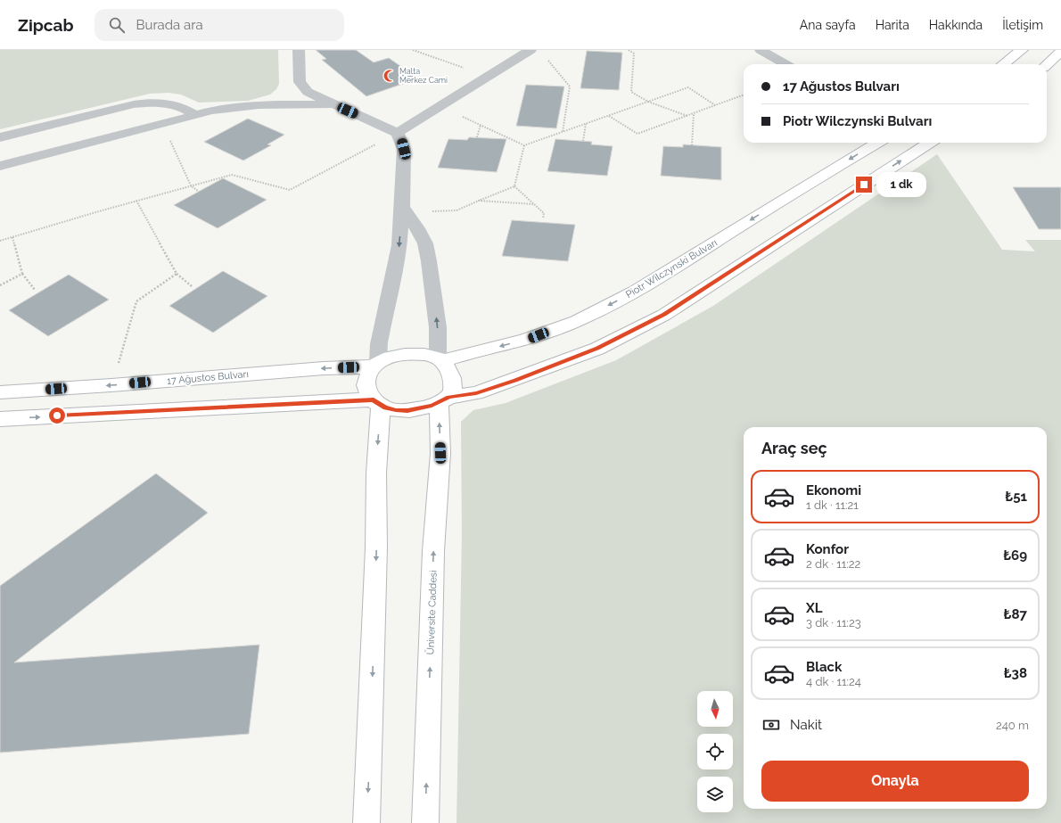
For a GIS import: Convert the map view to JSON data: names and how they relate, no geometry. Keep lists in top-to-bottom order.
{
  "streets": {
    "main road": ["Piotr Wilczynski Bulvarı", "17 Ağustos Bulvarı", "Üniversite Caddesi"]
  },
  "crossings": [
    ["Piotr Wilczynski Bulvarı", "17 Ağustos Bulvarı"],
    ["Piotr Wilczynski Bulvarı", "Üniversite Caddesi"],
    ["17 Ağustos Bulvarı", "Üniversite Caddesi"]
  ],
  "places": {
    "mosque": ["Malta Merkez Cami"]
  },
  "north": "bottom",
  "page": {
    "header": "Zipcab",
    "search": "Burada ara",
    "nav": [
      "Ana sayfa",
      "Harita",
      "Hakkında",
      "İletişim"
    ],
    "banner": ["17 Ağustos Bulvarı", "Piotr Wilczynski Bulvarı"],
    "bubble": "1 dk",
    "heading": "Araç seç",
    "list": [
      {
        "name": "Ekonomi",
        "note": "1 dk · 11:21",
        "value": "₺51"
      },
      {
        "name": "Konfor",
        "note": "2 dk · 11:22",
        "value": "₺69"
      },
      {
        "name": "XL",
        "note": "3 dk · 11:23",
        "value": "₺87"
      },
      {
        "name": "Black",
        "note": "4 dk · 11:24",
        "value": "₺38"
      }
    ],
    "pay": ["Nakit", "240 m"],
    "buttons": "Onayla"
  }
}
